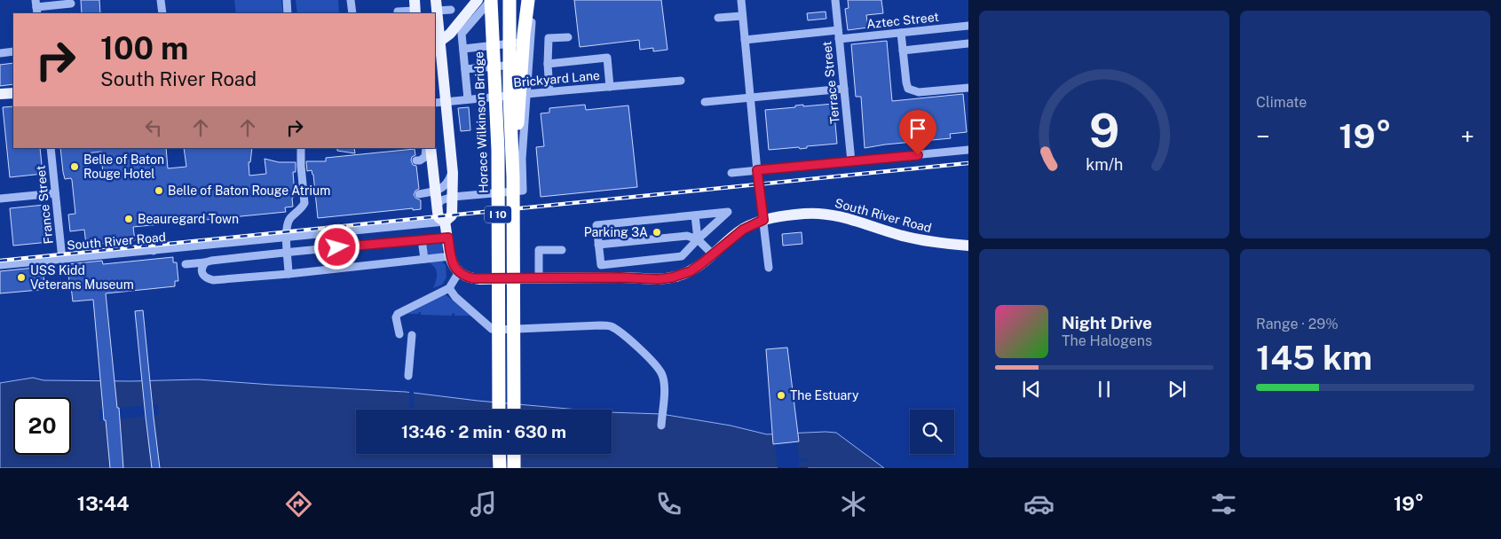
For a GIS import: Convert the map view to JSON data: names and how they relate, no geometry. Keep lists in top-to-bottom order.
{
  "streets": {
    "highway": ["Horace Wilkinson Bridge", "I 10"],
    "main road": ["South River Road"],
    "street": [
      "Aztec Street",
      "Brickyard Lane",
      "Terrace Street",
      "France Street"
    ]
  },
  "crossings": [
    ["Aztec Street", "Terrace Street"],
    ["France Street", "South River Road"]
  ],
  "places": [
    "Belle of Baton Rouge Hotel",
    "Belle of Baton Rouge Atrium",
    "Beauregard Town",
    "Parking 3A",
    "USS Kidd Veterans Museum",
    "The Estuary"
  ],
  "page": {
    "tile": [
      "Climate",
      ["Range · 29%", "145 km"]
    ],
    "turn": ["100 m", "South River Road"],
    "heat": ["−", "19°", "+"],
    "song": ["Night Drive", "The Halogens"],
    "limit": "20",
    "trip": "13:46 · 2 min · 630 m",
    "tabs": ["13:44", "19°"],
    "gauge": ["9", "km/h"]
  }
}
